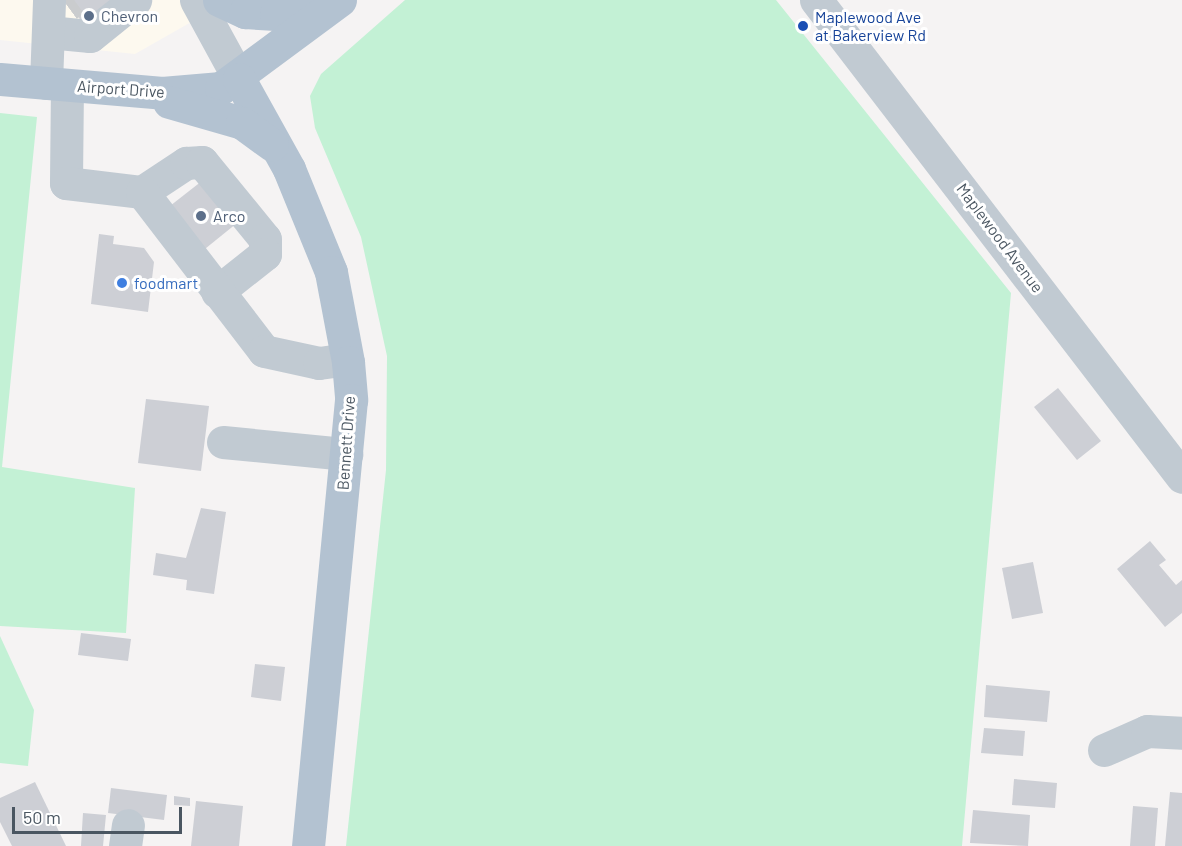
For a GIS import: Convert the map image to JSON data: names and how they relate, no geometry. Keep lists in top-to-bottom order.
{
  "streets": {
    "main road": ["Airport Drive", "Bennett Drive"],
    "street": ["Maplewood Avenue"]
  },
  "crossings": [
    ["Airport Drive", "Bennett Drive"]
  ],
  "places": [
    "Chevron",
    "Maplewood Ave at Bakerview Rd",
    "Arco",
    "foodmart"
  ],
  "scale_bar": "50 m"
}
